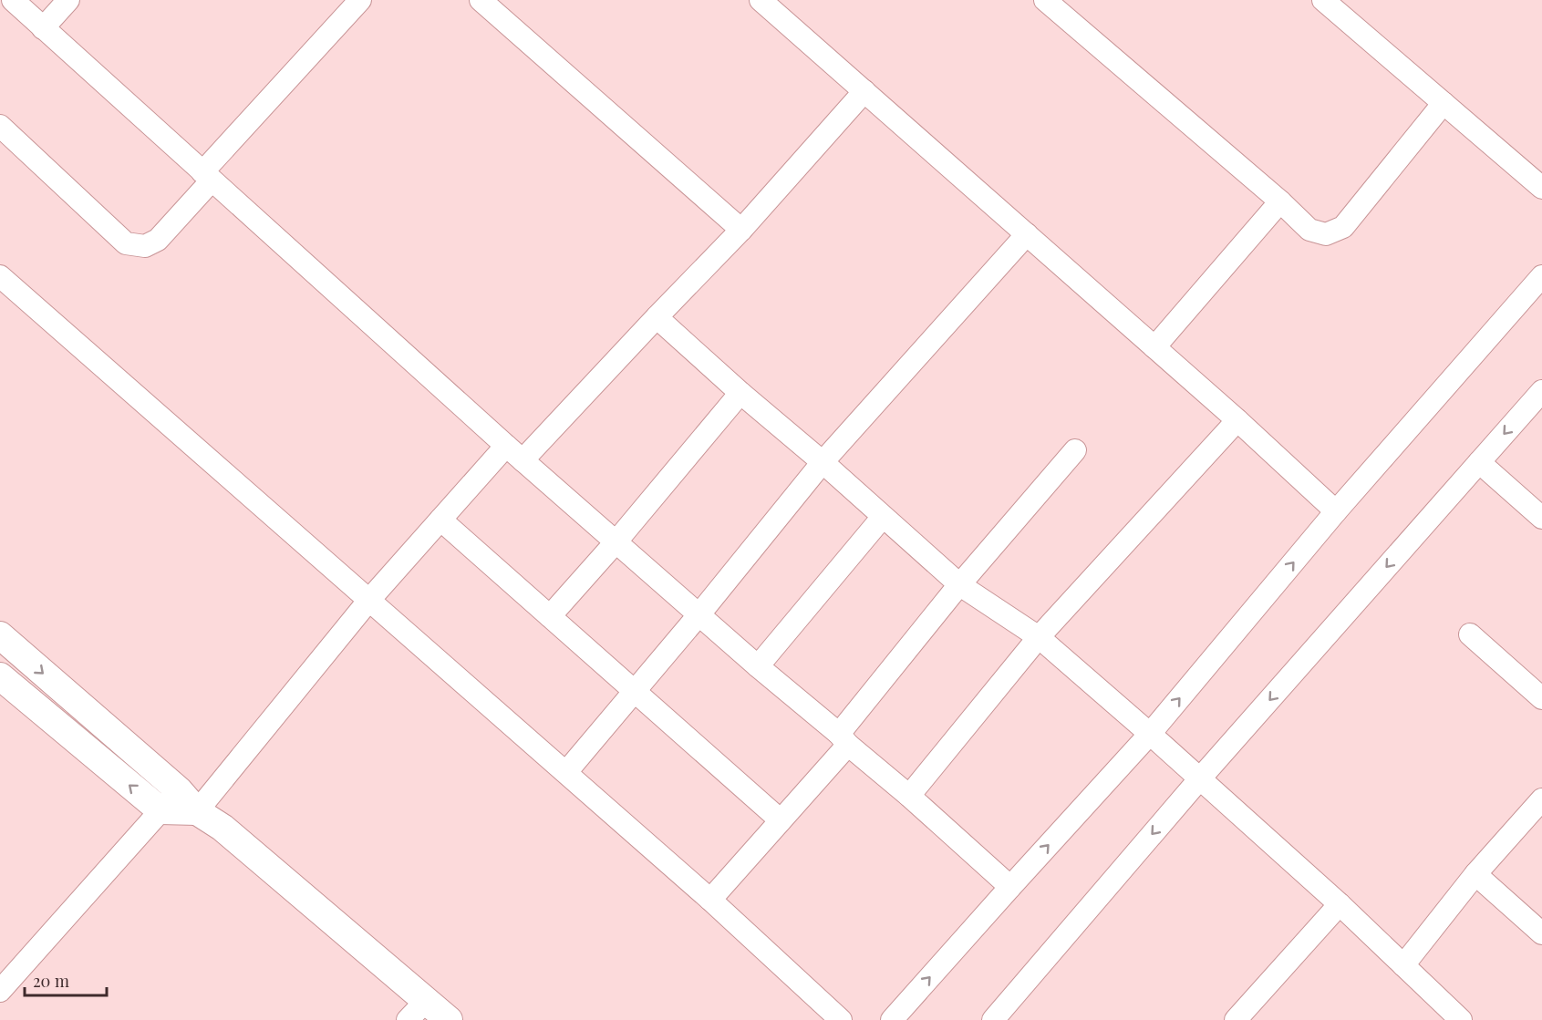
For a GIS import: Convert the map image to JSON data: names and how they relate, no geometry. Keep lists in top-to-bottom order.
{
  "scale_bar": "20 m"
}
